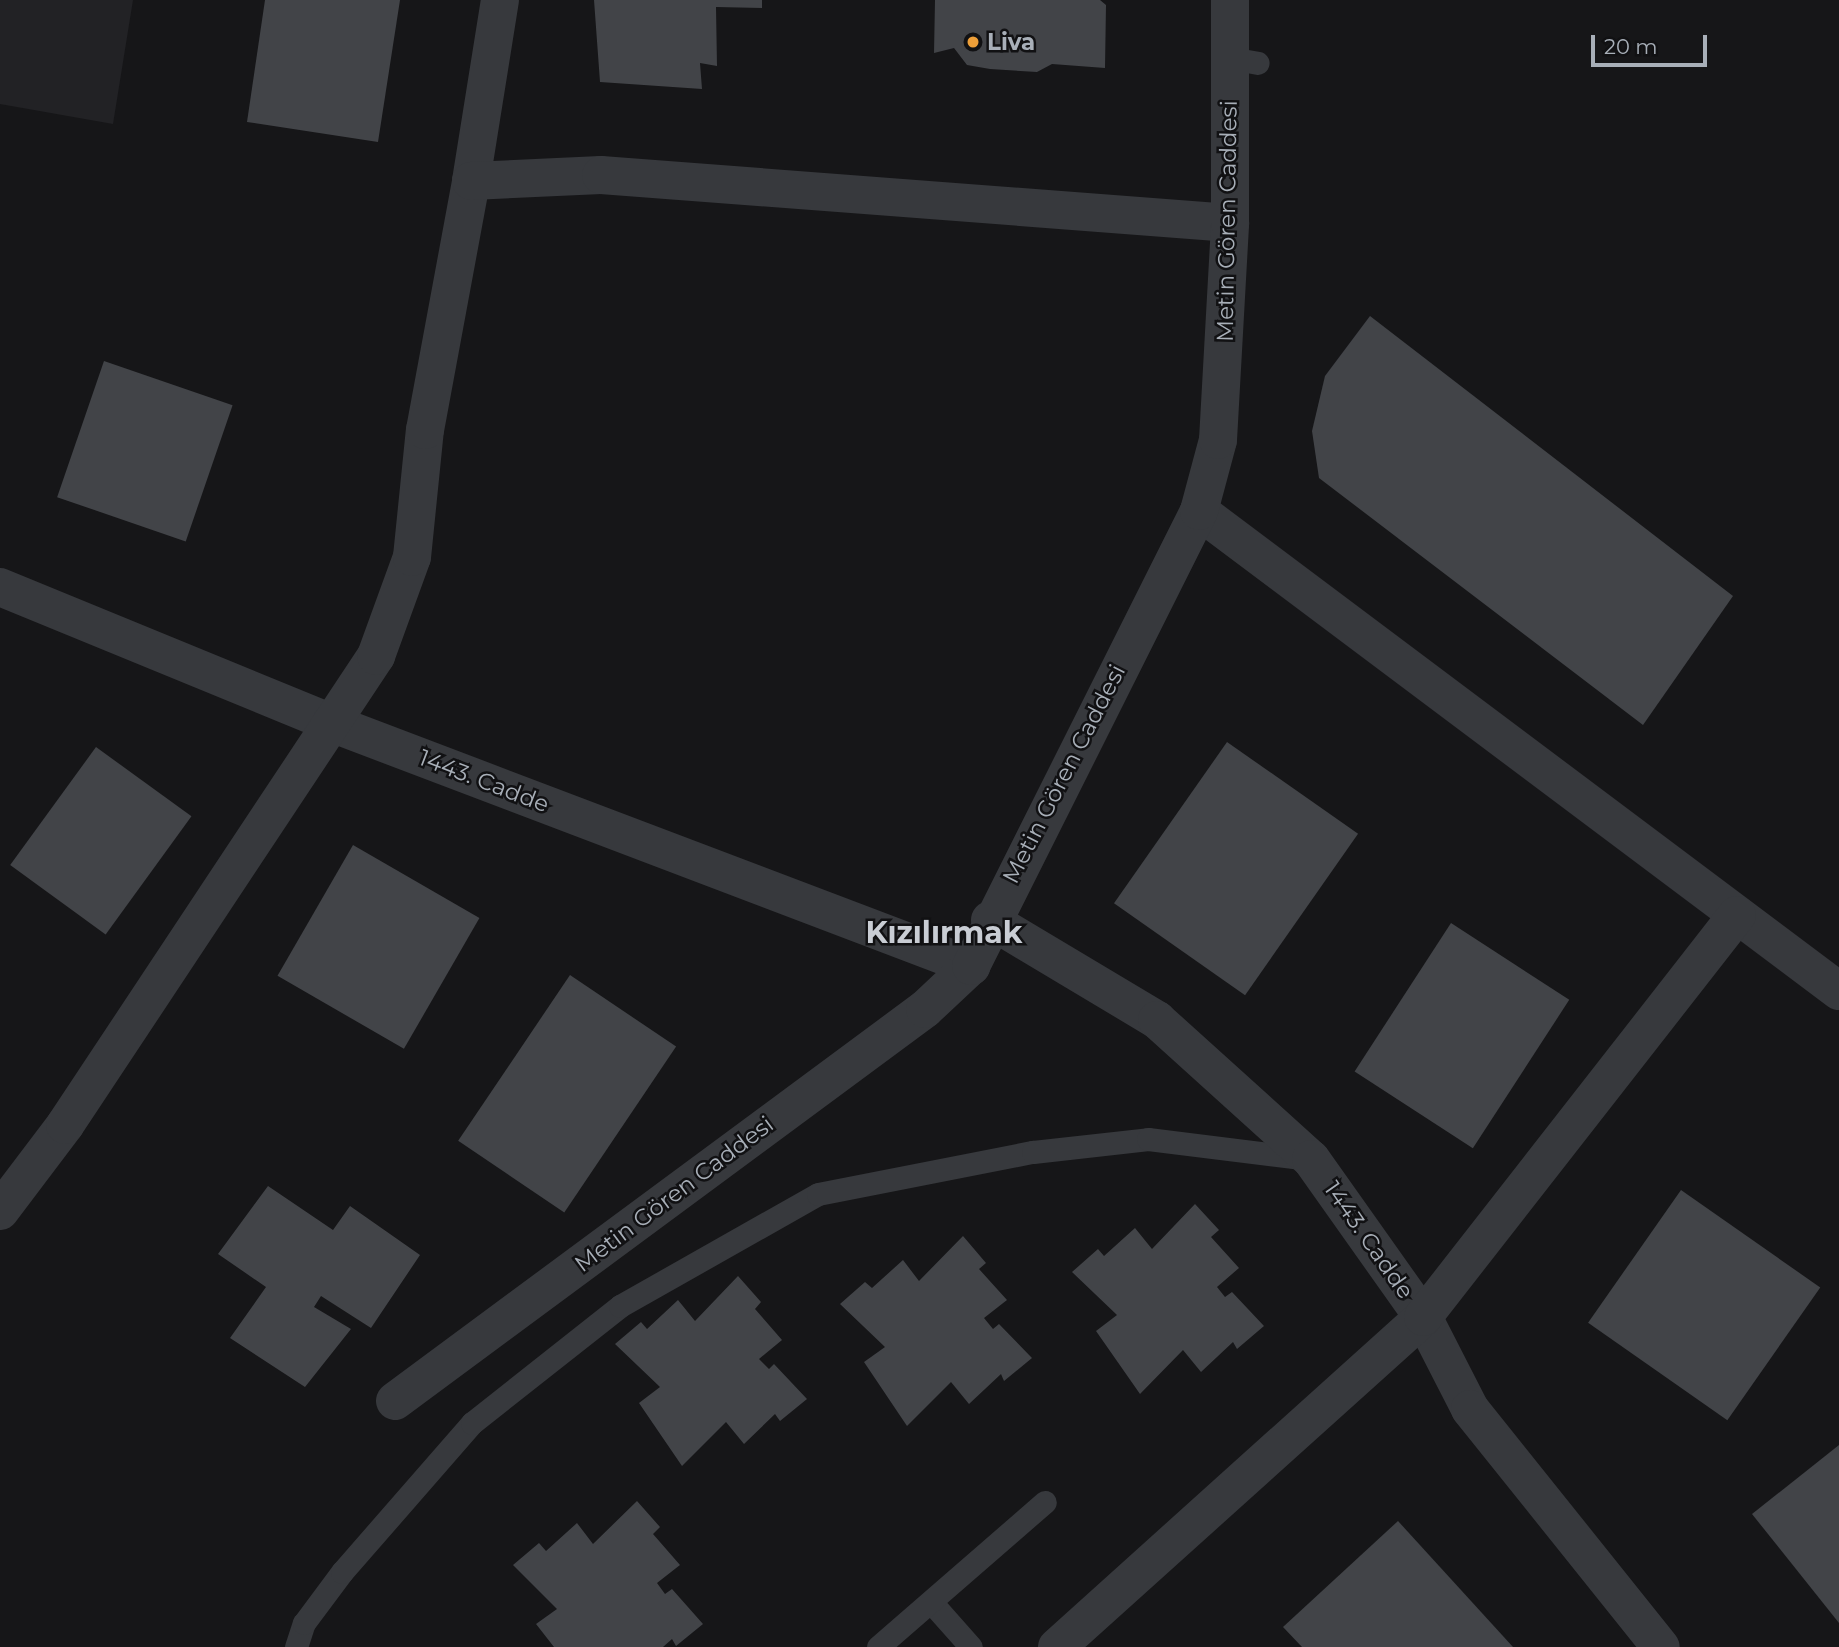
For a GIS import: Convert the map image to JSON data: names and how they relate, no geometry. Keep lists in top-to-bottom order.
{
  "streets": {
    "street": ["Metin Gören Caddesi", "1443. Cadde"]
  },
  "crossings": [
    ["Metin Gören Caddesi", "1443. Cadde"]
  ],
  "districts": ["Kızılırmak"],
  "places": ["Liva"],
  "scale_bar": "20 m"
}
